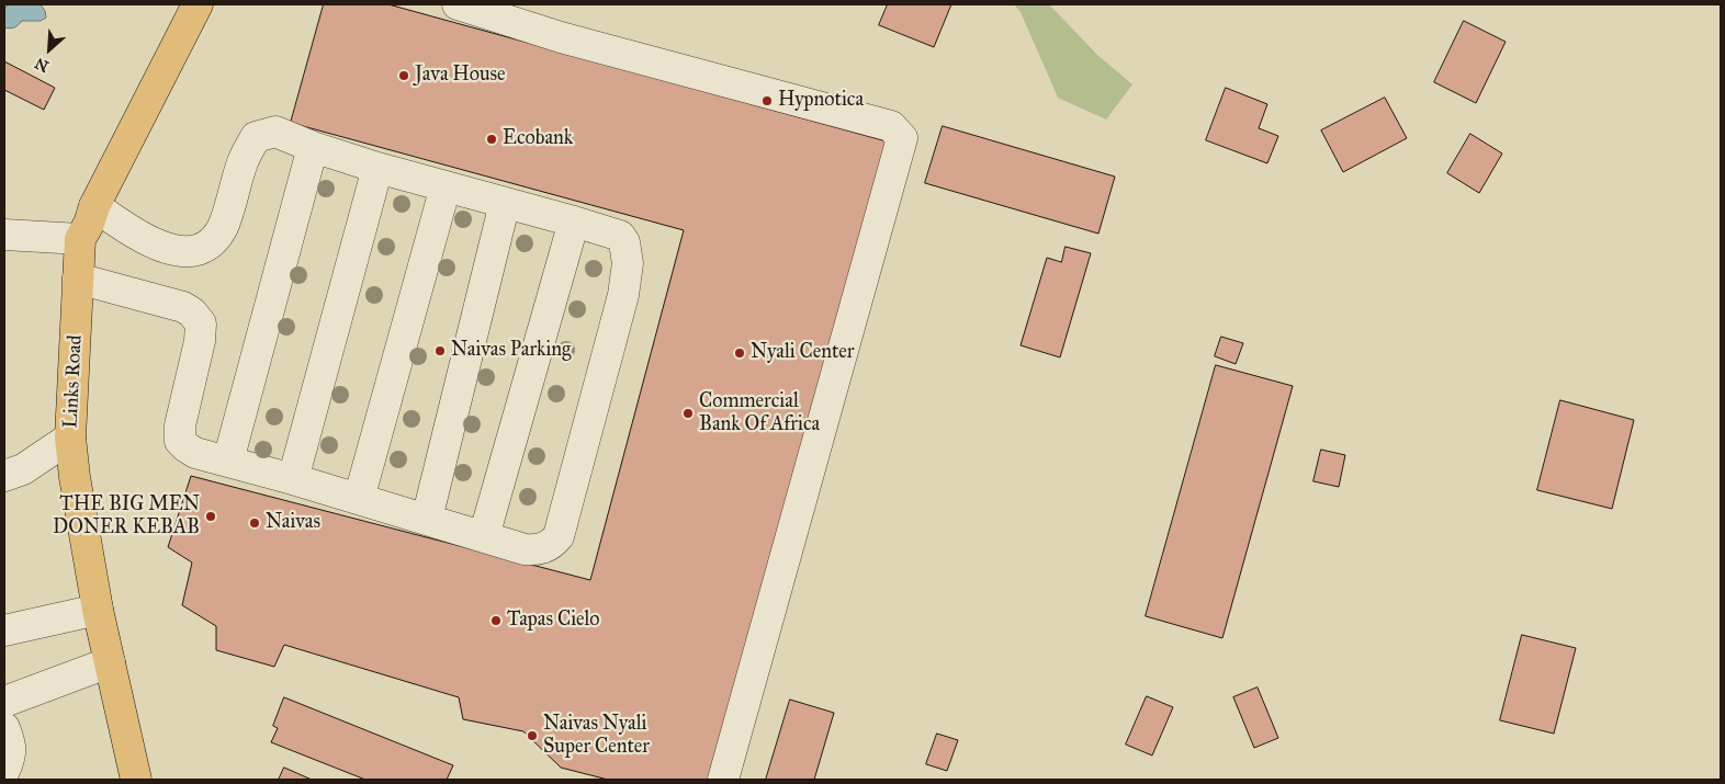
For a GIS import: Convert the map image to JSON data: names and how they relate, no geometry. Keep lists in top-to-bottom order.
{
  "streets": {
    "main road": ["Links Road"]
  },
  "places": [
    "Java House",
    "Hypnotica",
    "Ecobank",
    "Naivas Parking",
    "Nyali Center",
    "Commercial Bank Of Africa",
    "THE BIG MEN DONER KEBAB",
    "Naivas",
    "Tapas Cielo",
    "Naivas Nyali Super Center"
  ],
  "north": "bottom left"
}
